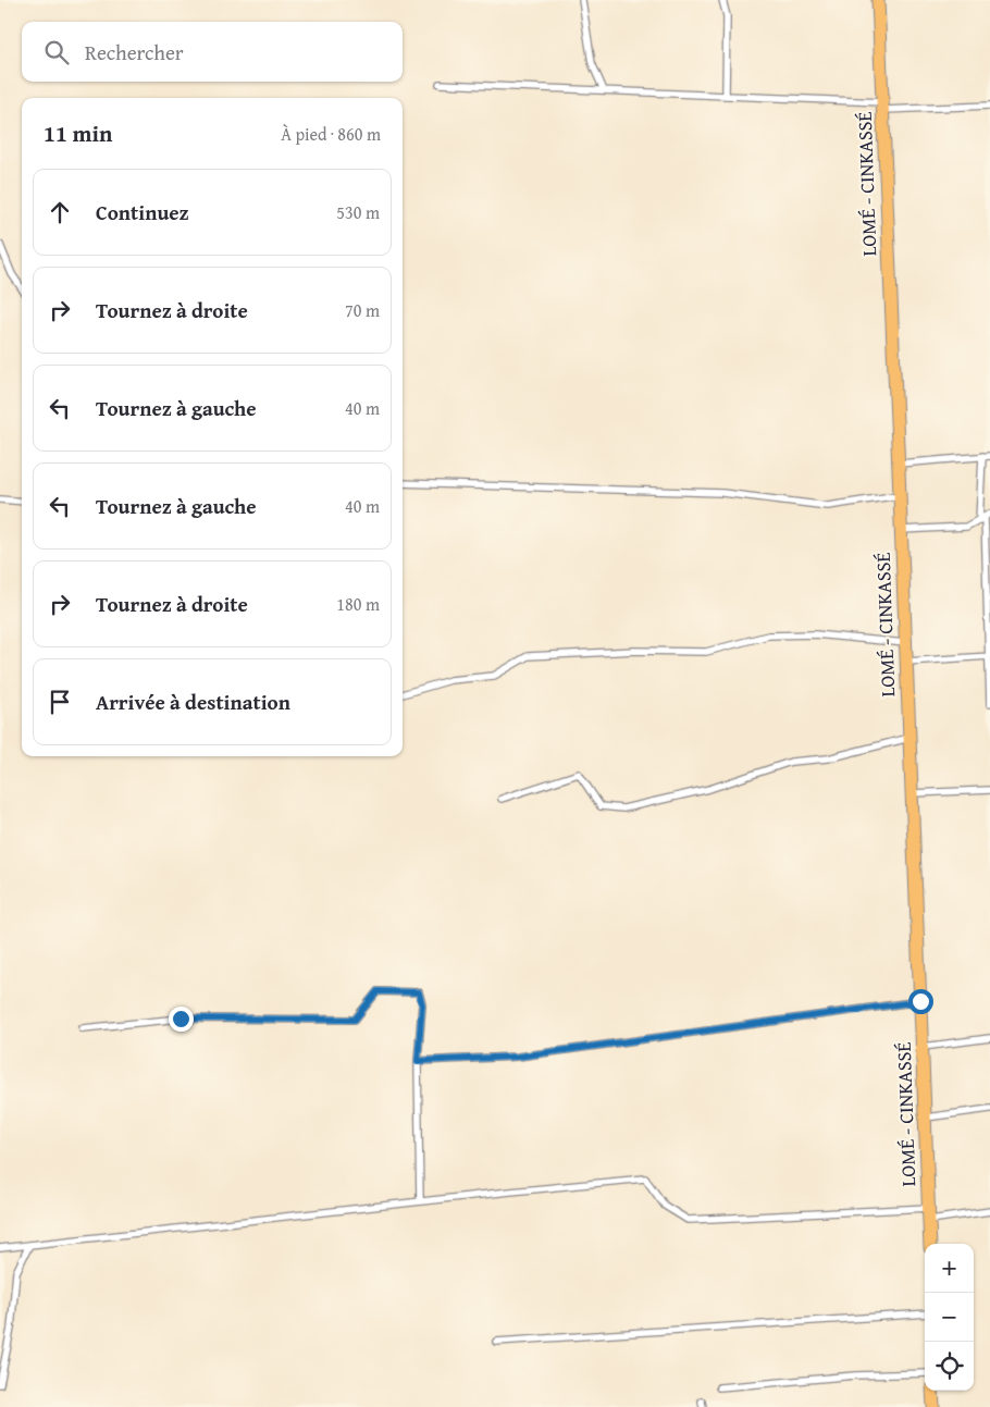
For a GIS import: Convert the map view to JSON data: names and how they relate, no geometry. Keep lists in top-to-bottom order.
{
  "streets": {
    "highway": ["LOMÉ - CINKASSÉ"]
  },
  "page": {
    "search": "Rechercher",
    "heading": ["11 min", "À pied · 860 m"],
    "list": [
      ["Continuez", "530 m"],
      ["Tournez à droite", "70 m"],
      ["Tournez à gauche", "40 m"],
      ["Tournez à gauche", "40 m"],
      ["Tournez à droite", "180 m"],
      "Arrivée à destination"
    ],
    "map_buttons": ["+", "−"]
  }
}
